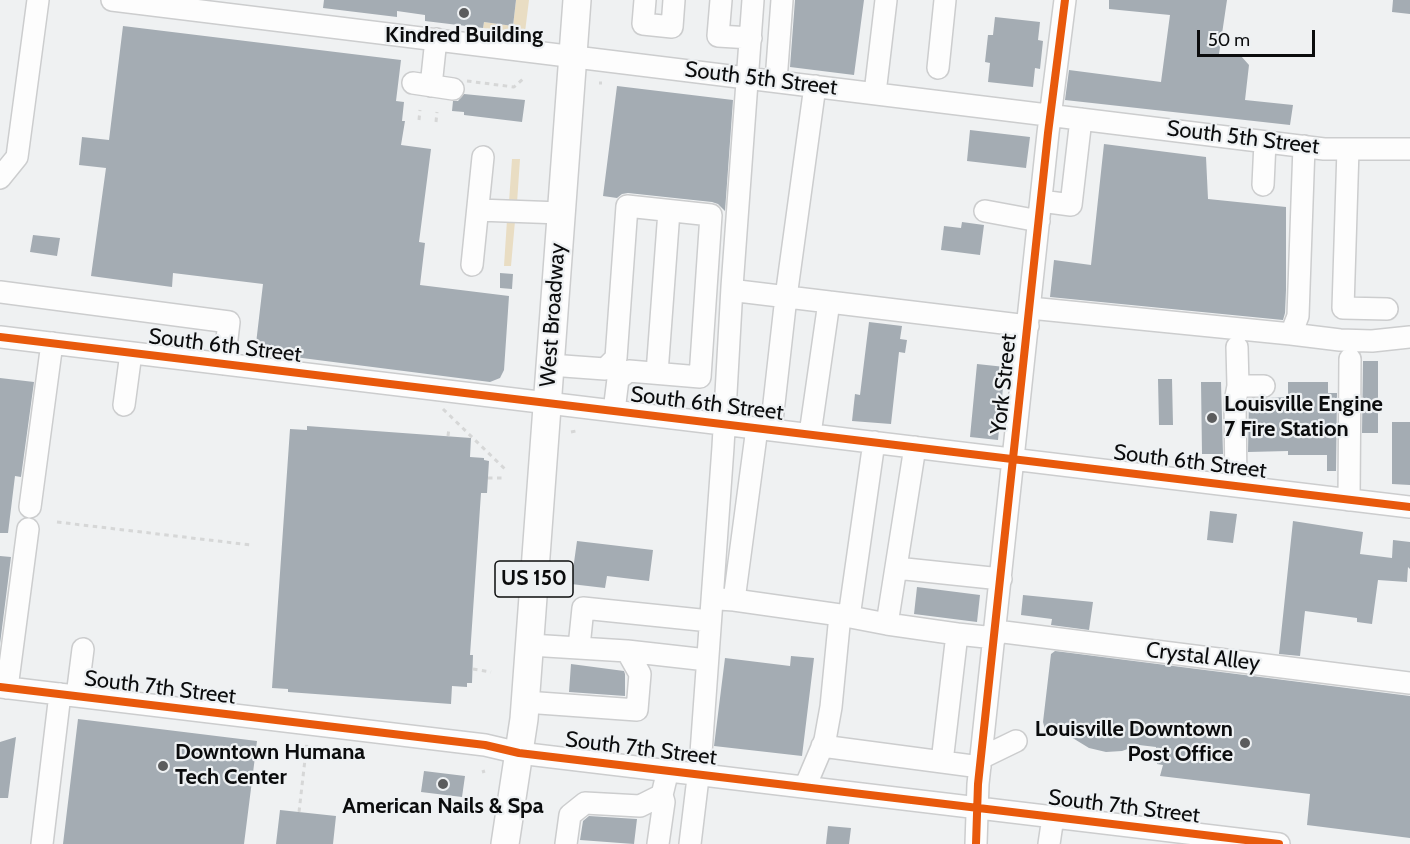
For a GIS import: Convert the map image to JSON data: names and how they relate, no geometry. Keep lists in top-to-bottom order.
{
  "streets": {
    "main road": ["West Broadway", "US 150"],
    "street": [
      "South 5th Street",
      "South 6th Street",
      "York Street",
      "Crystal Alley",
      "South 7th Street"
    ]
  },
  "crossings": [
    ["South 5th Street", "West Broadway"],
    ["South 5th Street", "York Street"],
    ["West Broadway", "South 6th Street"],
    ["West Broadway", "South 7th Street"],
    ["South 6th Street", "York Street"],
    ["York Street", "Crystal Alley"],
    ["York Street", "South 7th Street"]
  ],
  "places": [
    "Kindred Building",
    "Louisville Engine 7 Fire Station",
    "Louisville Downtown Post Office",
    "Downtown Humana Tech Center",
    "American Nails & Spa"
  ],
  "scale_bar": "50 m"
}
